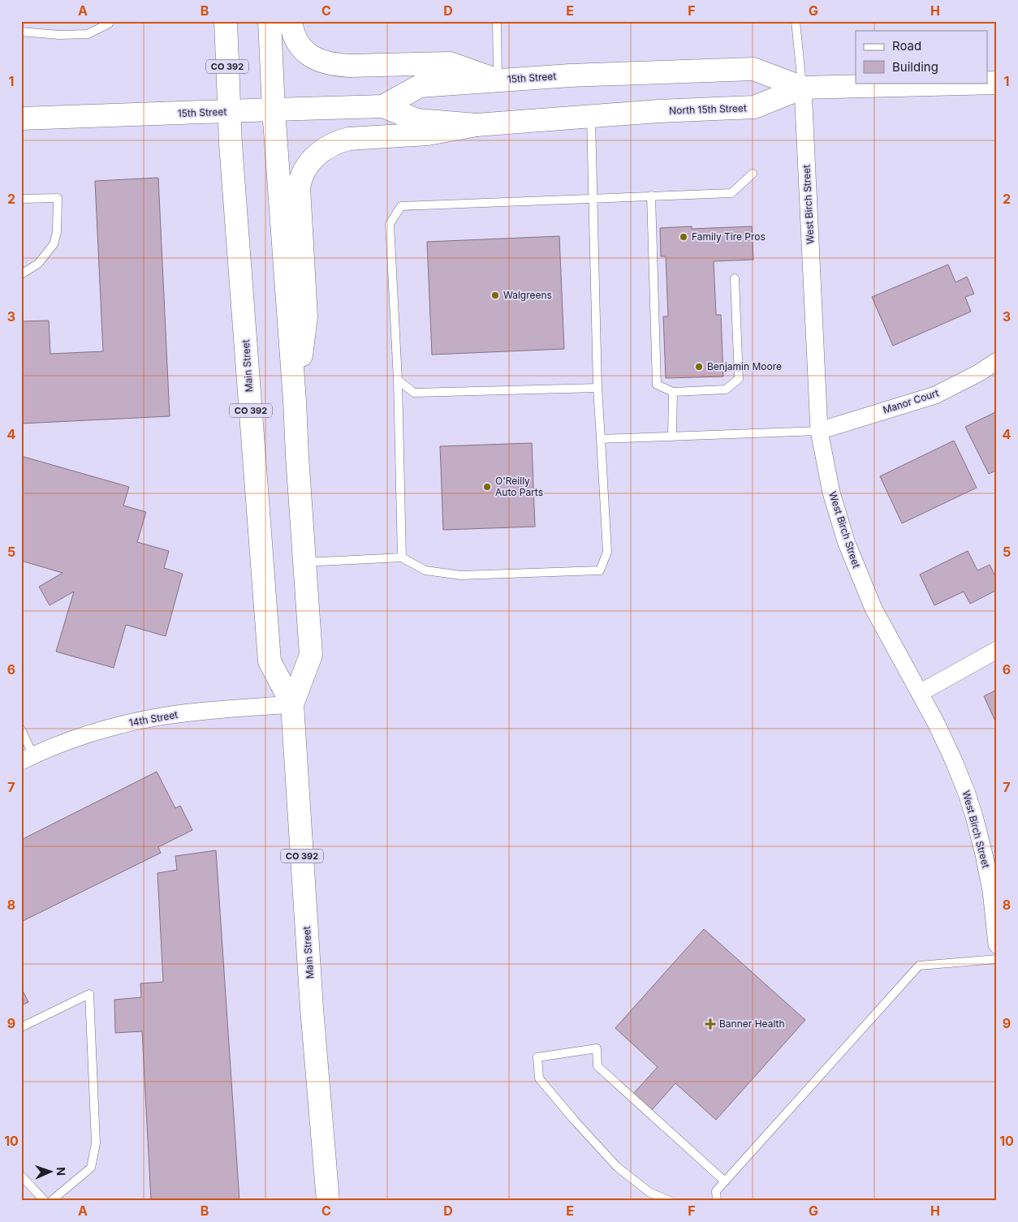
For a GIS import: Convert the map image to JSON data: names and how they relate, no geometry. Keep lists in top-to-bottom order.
{
  "streets": {
    "main road": [
      "CO 392",
      "15th Street",
      "North 15th Street",
      "Main Street"
    ],
    "street": ["West Birch Street", "Manor Court", "14th Street"]
  },
  "crossings": [
    ["15th Street", "North 15th Street"],
    ["15th Street", "Main Street"],
    ["North 15th Street", "West Birch Street"],
    ["West Birch Street", "Manor Court"],
    ["Main Street", "14th Street"]
  ],
  "places": {
    "other": [
      "Family Tire Pros",
      "Walgreens",
      "Benjamin Moore",
      "O'Reilly Auto Parts"
    ],
    "health": ["Banner Health"]
  },
  "legend": ["Road", "Building"],
  "north": "right",
  "grid": {
    "columns": [
      "A",
      "B",
      "C",
      "D",
      "E",
      "F",
      "G",
      "H"
    ],
    "rows": [
      "1",
      "2",
      "3",
      "4",
      "5",
      "6",
      "7",
      "8",
      "9",
      "10"
    ]
  }
}
